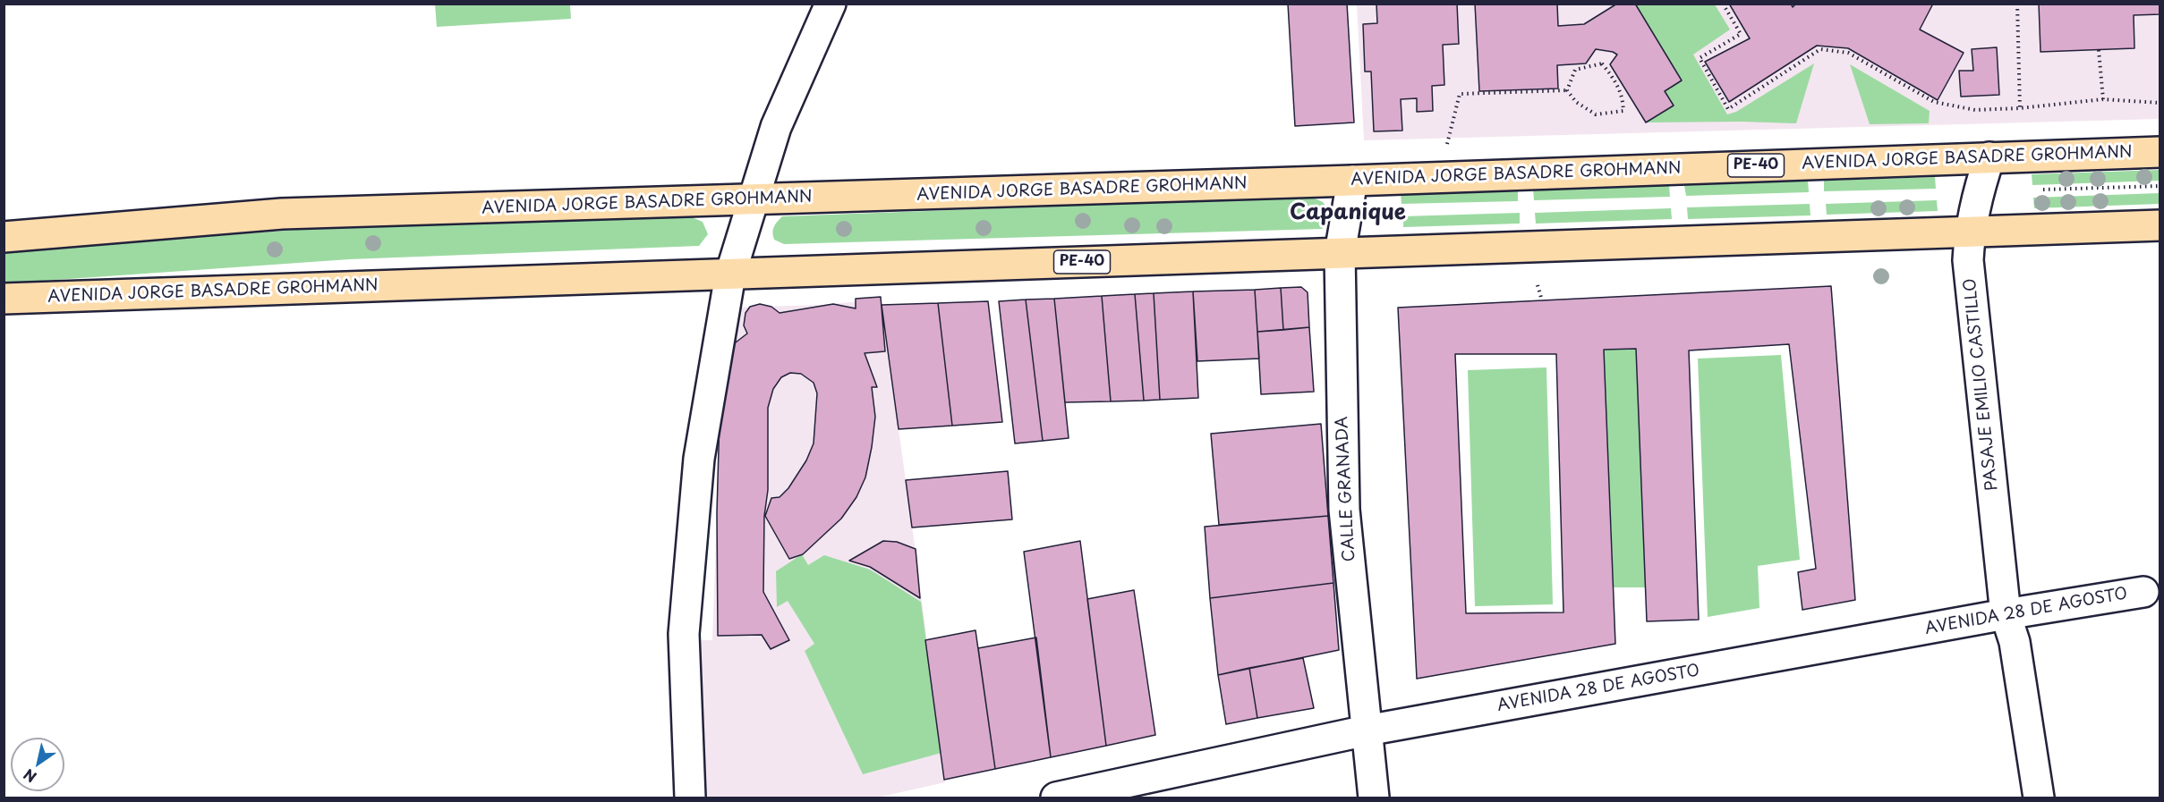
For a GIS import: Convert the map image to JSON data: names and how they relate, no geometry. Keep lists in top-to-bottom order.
{
  "streets": {
    "highway": ["AVENIDA JORGE BASADRE GROHMANN", "PE-40"],
    "street": ["PASAJE EMILIO CASTILLO", "CALLE GRANADA", "AVENIDA 28 DE AGOSTO"]
  },
  "crossings": [
    ["AVENIDA JORGE BASADRE GROHMANN", "PASAJE EMILIO CASTILLO"],
    ["AVENIDA JORGE BASADRE GROHMANN", "CALLE GRANADA"],
    ["PASAJE EMILIO CASTILLO", "AVENIDA 28 DE AGOSTO"],
    ["CALLE GRANADA", "AVENIDA 28 DE AGOSTO"]
  ],
  "districts": ["Capanique"],
  "north": "bottom left"
}
